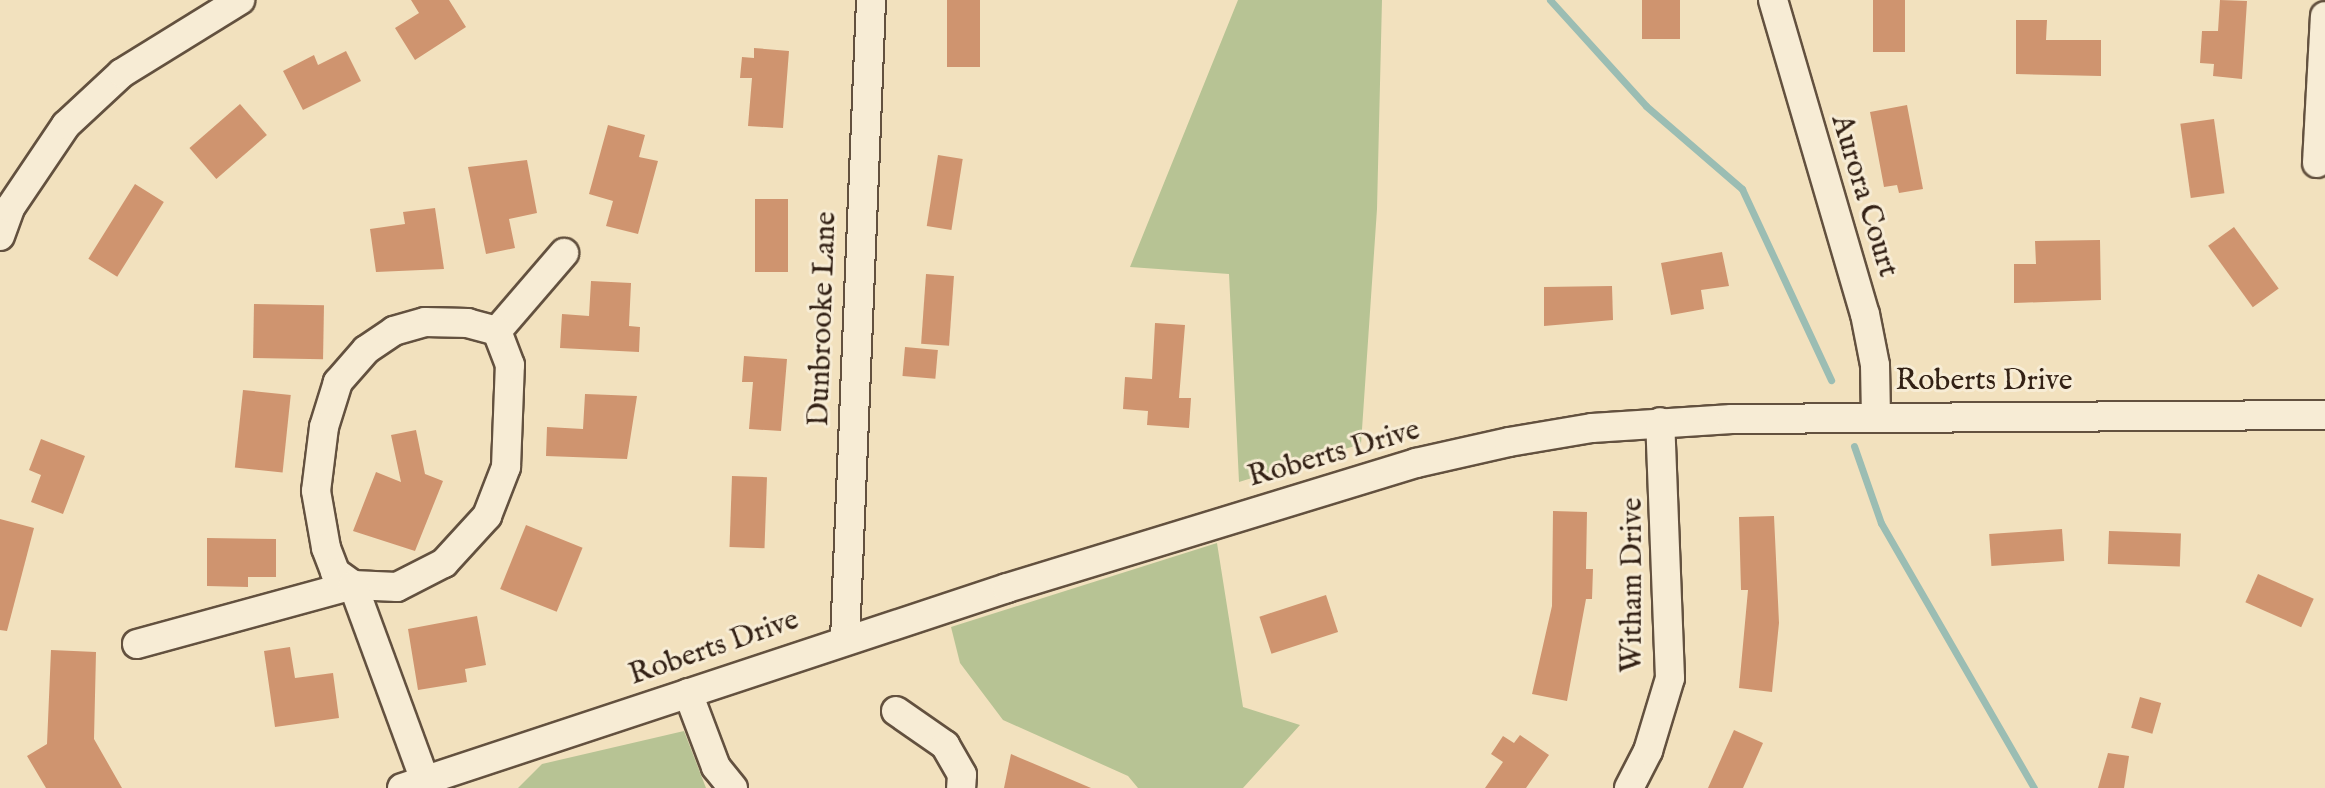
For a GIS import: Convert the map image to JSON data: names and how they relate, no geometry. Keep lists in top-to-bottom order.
{
  "streets": {
    "street": [
      "Aurora Court",
      "Dunbrooke Lane",
      "Roberts Drive",
      "Witham Drive"
    ]
  },
  "crossings": [
    ["Aurora Court", "Roberts Drive"],
    ["Dunbrooke Lane", "Roberts Drive"],
    ["Roberts Drive", "Witham Drive"]
  ]
}
